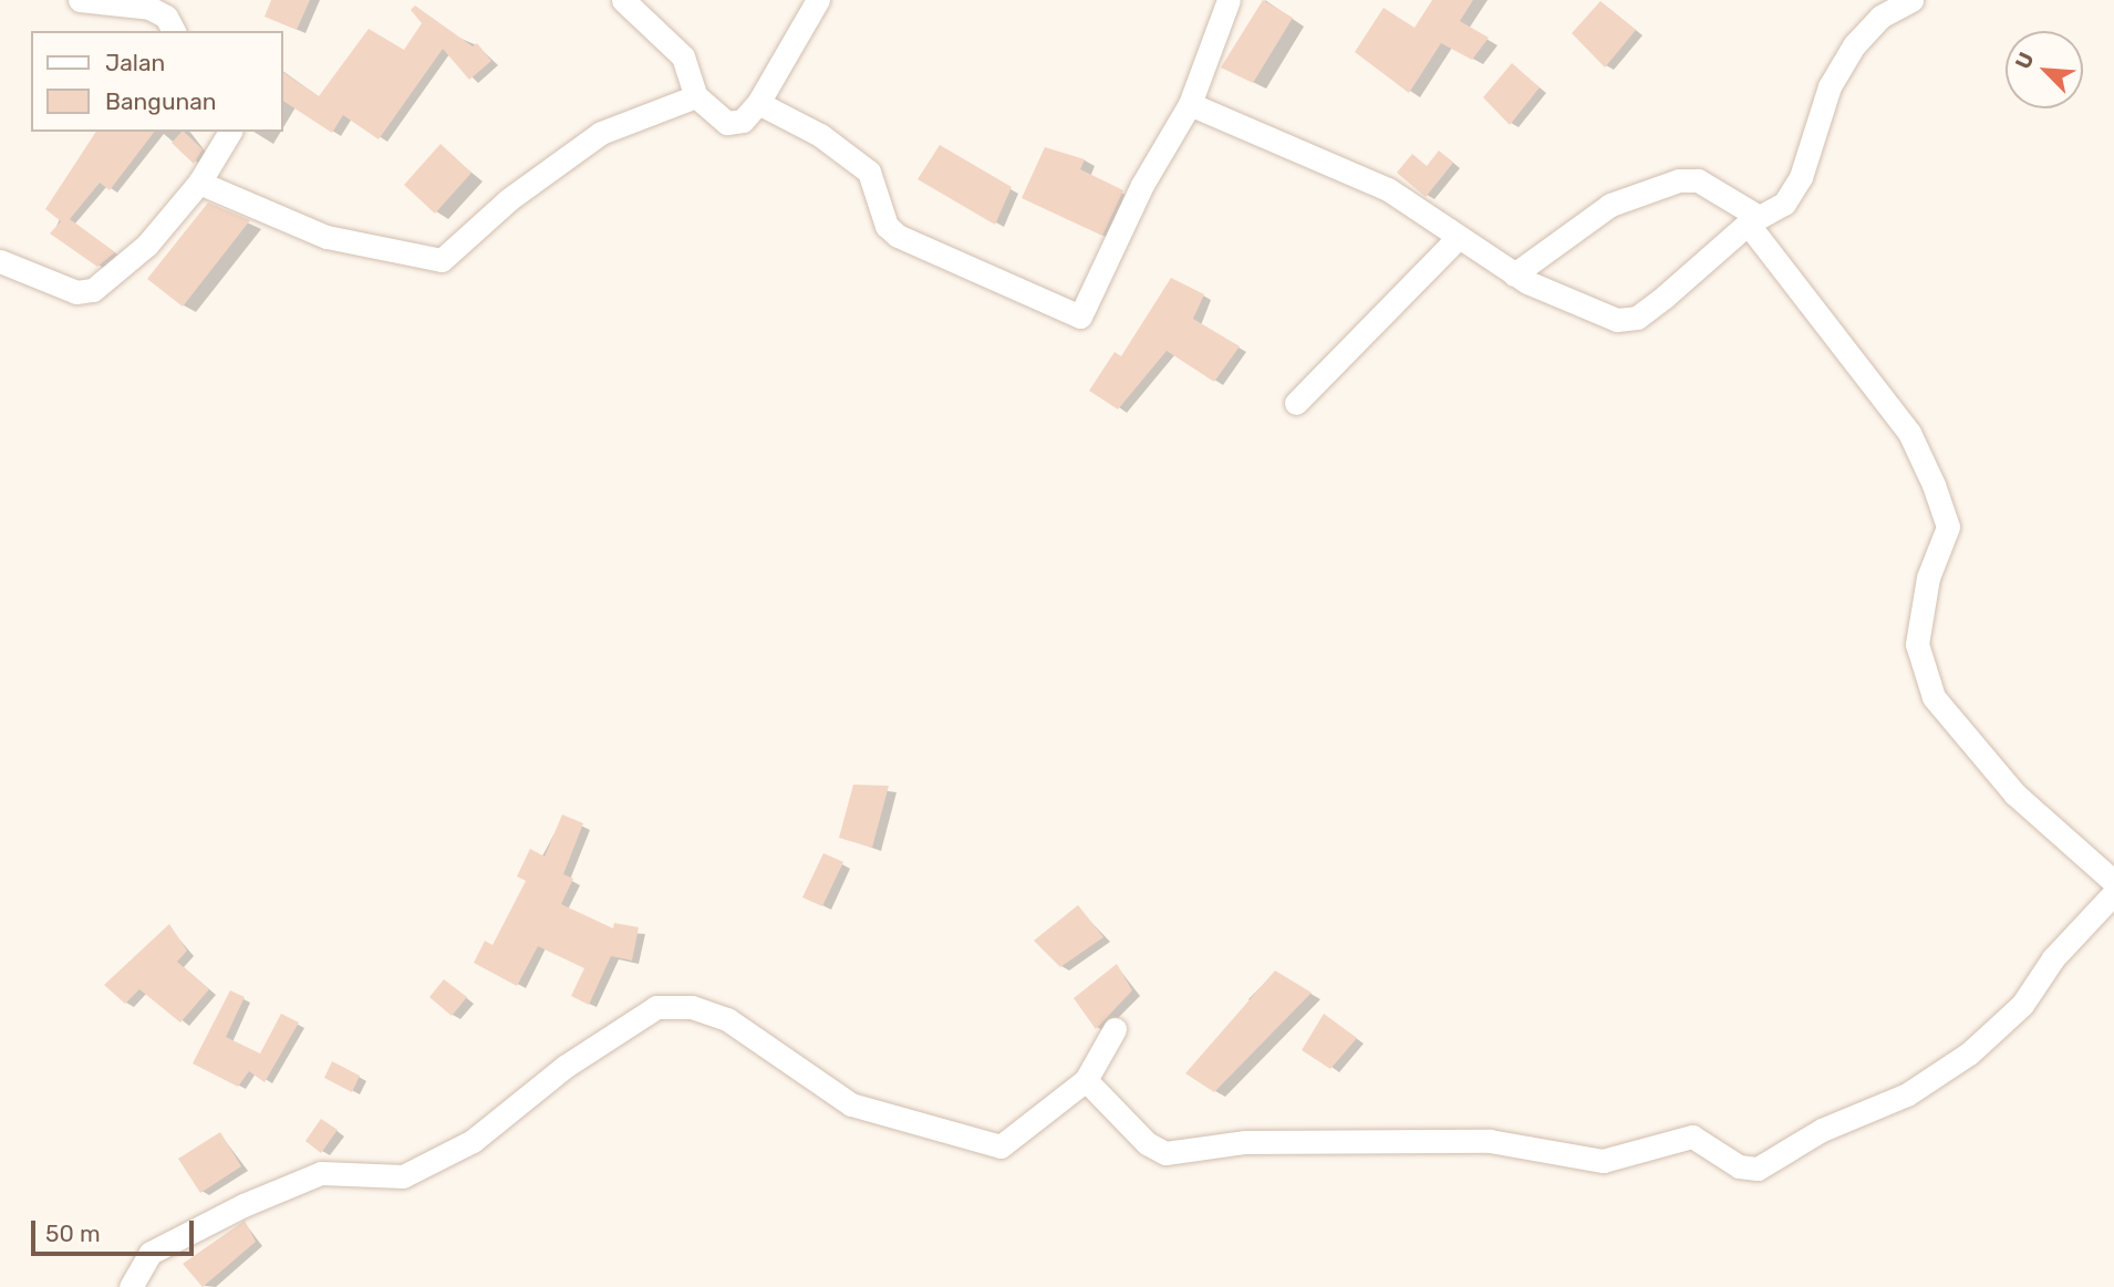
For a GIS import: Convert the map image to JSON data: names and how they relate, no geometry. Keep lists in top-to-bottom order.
{
  "legend": ["Jalan", "Bangunan"],
  "scale_bar": "50 m",
  "north": "top left"
}
